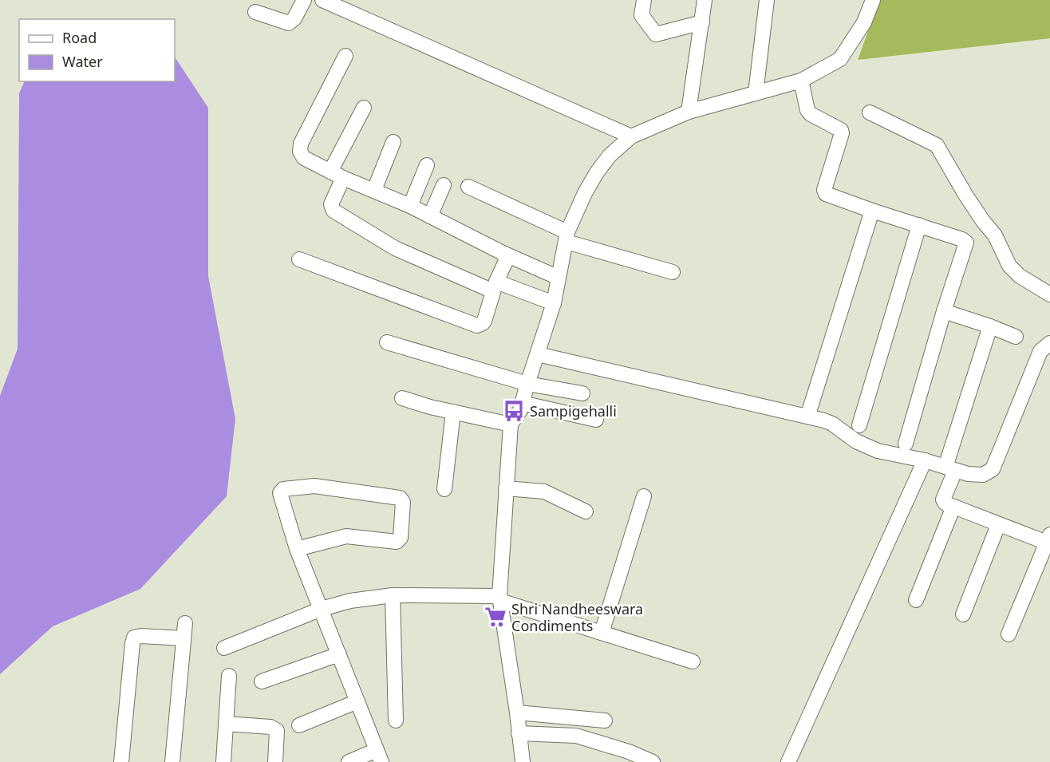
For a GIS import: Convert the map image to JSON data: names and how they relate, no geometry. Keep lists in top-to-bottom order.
{
  "places": {
    "bus stop": ["Sampigehalli"],
    "supermarket": ["Shri Nandheeswara Condiments"]
  },
  "legend": ["Road", "Water"]
}
